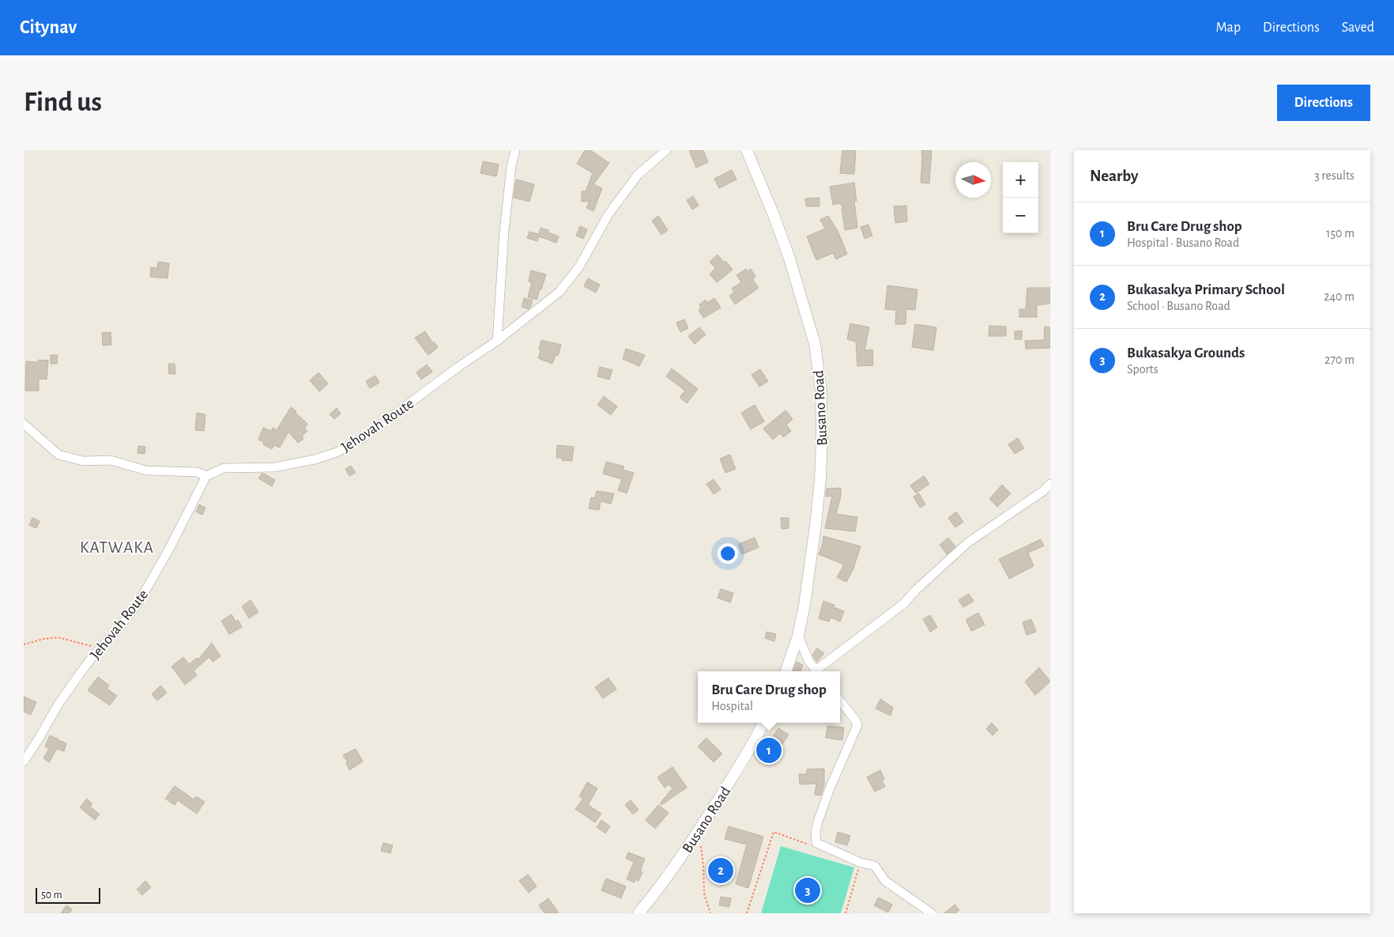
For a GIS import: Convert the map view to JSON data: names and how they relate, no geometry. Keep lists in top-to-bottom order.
{
  "streets": {
    "street": ["Busano Road", "Jehovah Route"]
  },
  "districts": ["KATWAKA"],
  "scale_bar": "50 m",
  "north": "right",
  "page": {
    "header": "Citynav",
    "nav": ["Map", "Directions", "Saved"],
    "buttons": "Directions",
    "title": "Find us",
    "heading": ["Nearby", "3 results"],
    "map_buttons": ["+", "−"],
    "list": [
      {
        "mark": "1",
        "name": "Bru Care Drug shop",
        "note": "Hospital · Busano Road",
        "value": "150 m"
      },
      {
        "mark": "2",
        "name": "Bukasakya Primary School",
        "note": "School · Busano Road",
        "value": "240 m"
      },
      {
        "mark": "3",
        "name": "Bukasakya Grounds",
        "note": "Sports",
        "value": "270 m"
      }
    ],
    "popup": ["Bru Care Drug shop", "Hospital"],
    "pins": ["1", "2", "3"],
    "scale": "50 m"
  }
}
